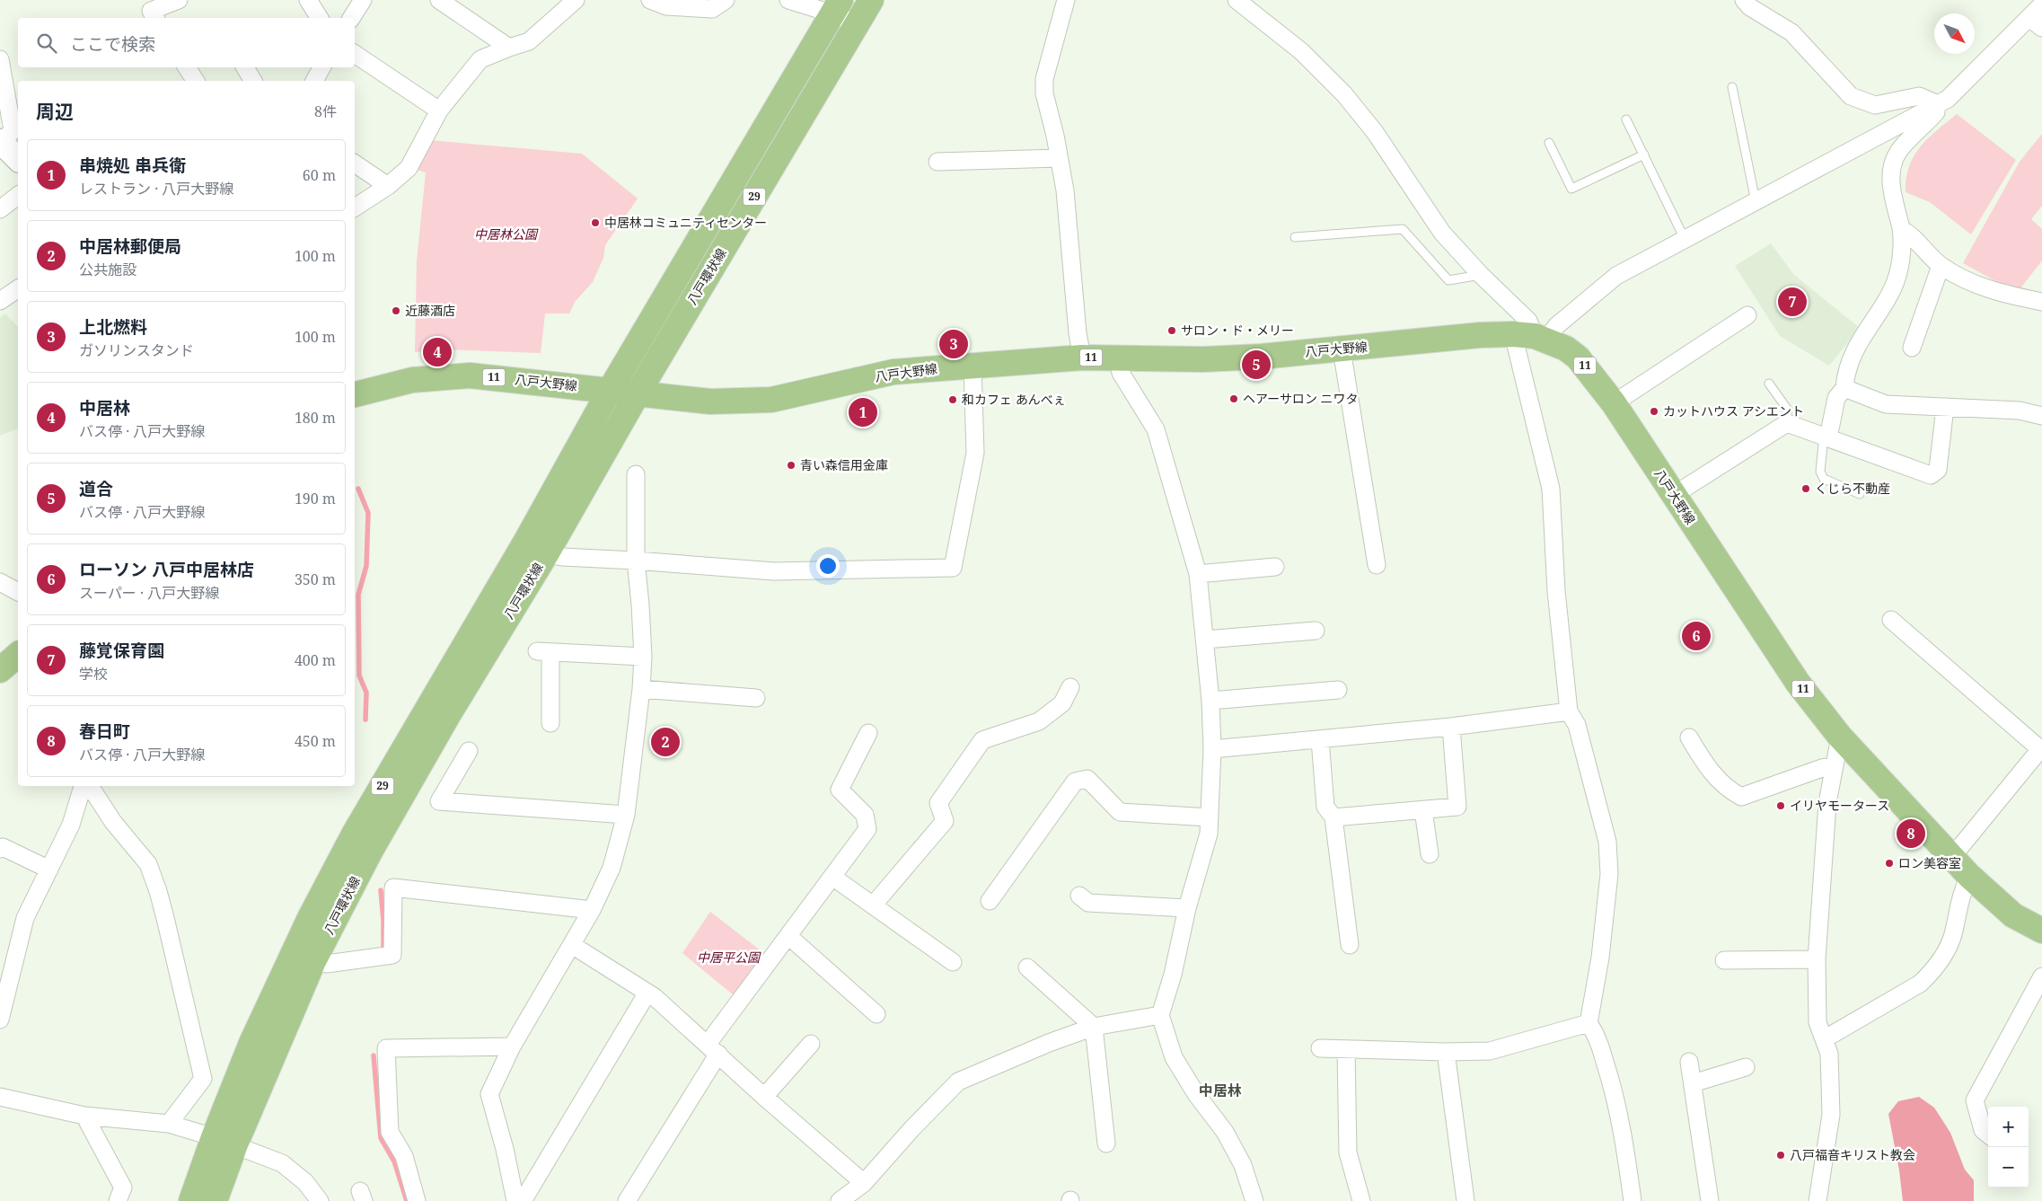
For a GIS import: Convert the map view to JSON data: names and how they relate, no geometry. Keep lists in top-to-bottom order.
{
  "streets": {
    "main road": [
      "29",
      "八戸環状線",
      "八戸大野線",
      "11"
    ]
  },
  "crossings": [
    ["八戸環状線", "八戸大野線"]
  ],
  "districts": ["中居林"],
  "parks": ["中居林公園", "中居平公園"],
  "places": [
    "中居林コミュニティセンター",
    "近藤酒店",
    "サロン・ド・メリー",
    "ヘアーサロン ニワタ",
    "和カフェ あんべぇ",
    "カットハウス アシエント",
    "青い森信用金庫",
    "くじら不動産",
    "イリヤモータース",
    "ロン美容室",
    "八戸福音キリスト教会"
  ],
  "north": "bottom right",
  "page": {
    "search": "ここで検索",
    "heading": ["周辺", "8件"],
    "list": [
      {
        "mark": "1",
        "name": "串焼処 串兵衛",
        "note": "レストラン · 八戸大野線",
        "value": "60 m"
      },
      {
        "mark": "2",
        "name": "中居林郵便局",
        "note": "公共施設",
        "value": "100 m"
      },
      {
        "mark": "3",
        "name": "上北燃料",
        "note": "ガソリンスタンド",
        "value": "100 m"
      },
      {
        "mark": "4",
        "name": "中居林",
        "note": "バス停 · 八戸大野線",
        "value": "180 m"
      },
      {
        "mark": "5",
        "name": "道合",
        "note": "バス停 · 八戸大野線",
        "value": "190 m"
      },
      {
        "mark": "6",
        "name": "ローソン 八戸中居林店",
        "note": "スーパー · 八戸大野線",
        "value": "350 m"
      },
      {
        "mark": "7",
        "name": "藤覚保育園",
        "note": "学校",
        "value": "400 m"
      },
      {
        "mark": "8",
        "name": "春日町",
        "note": "バス停 · 八戸大野線",
        "value": "450 m"
      }
    ],
    "pins": [
      "7",
      "3",
      "4",
      "5",
      "1",
      "6",
      "2",
      "8"
    ],
    "map_buttons": ["+", "−"]
  }
}
